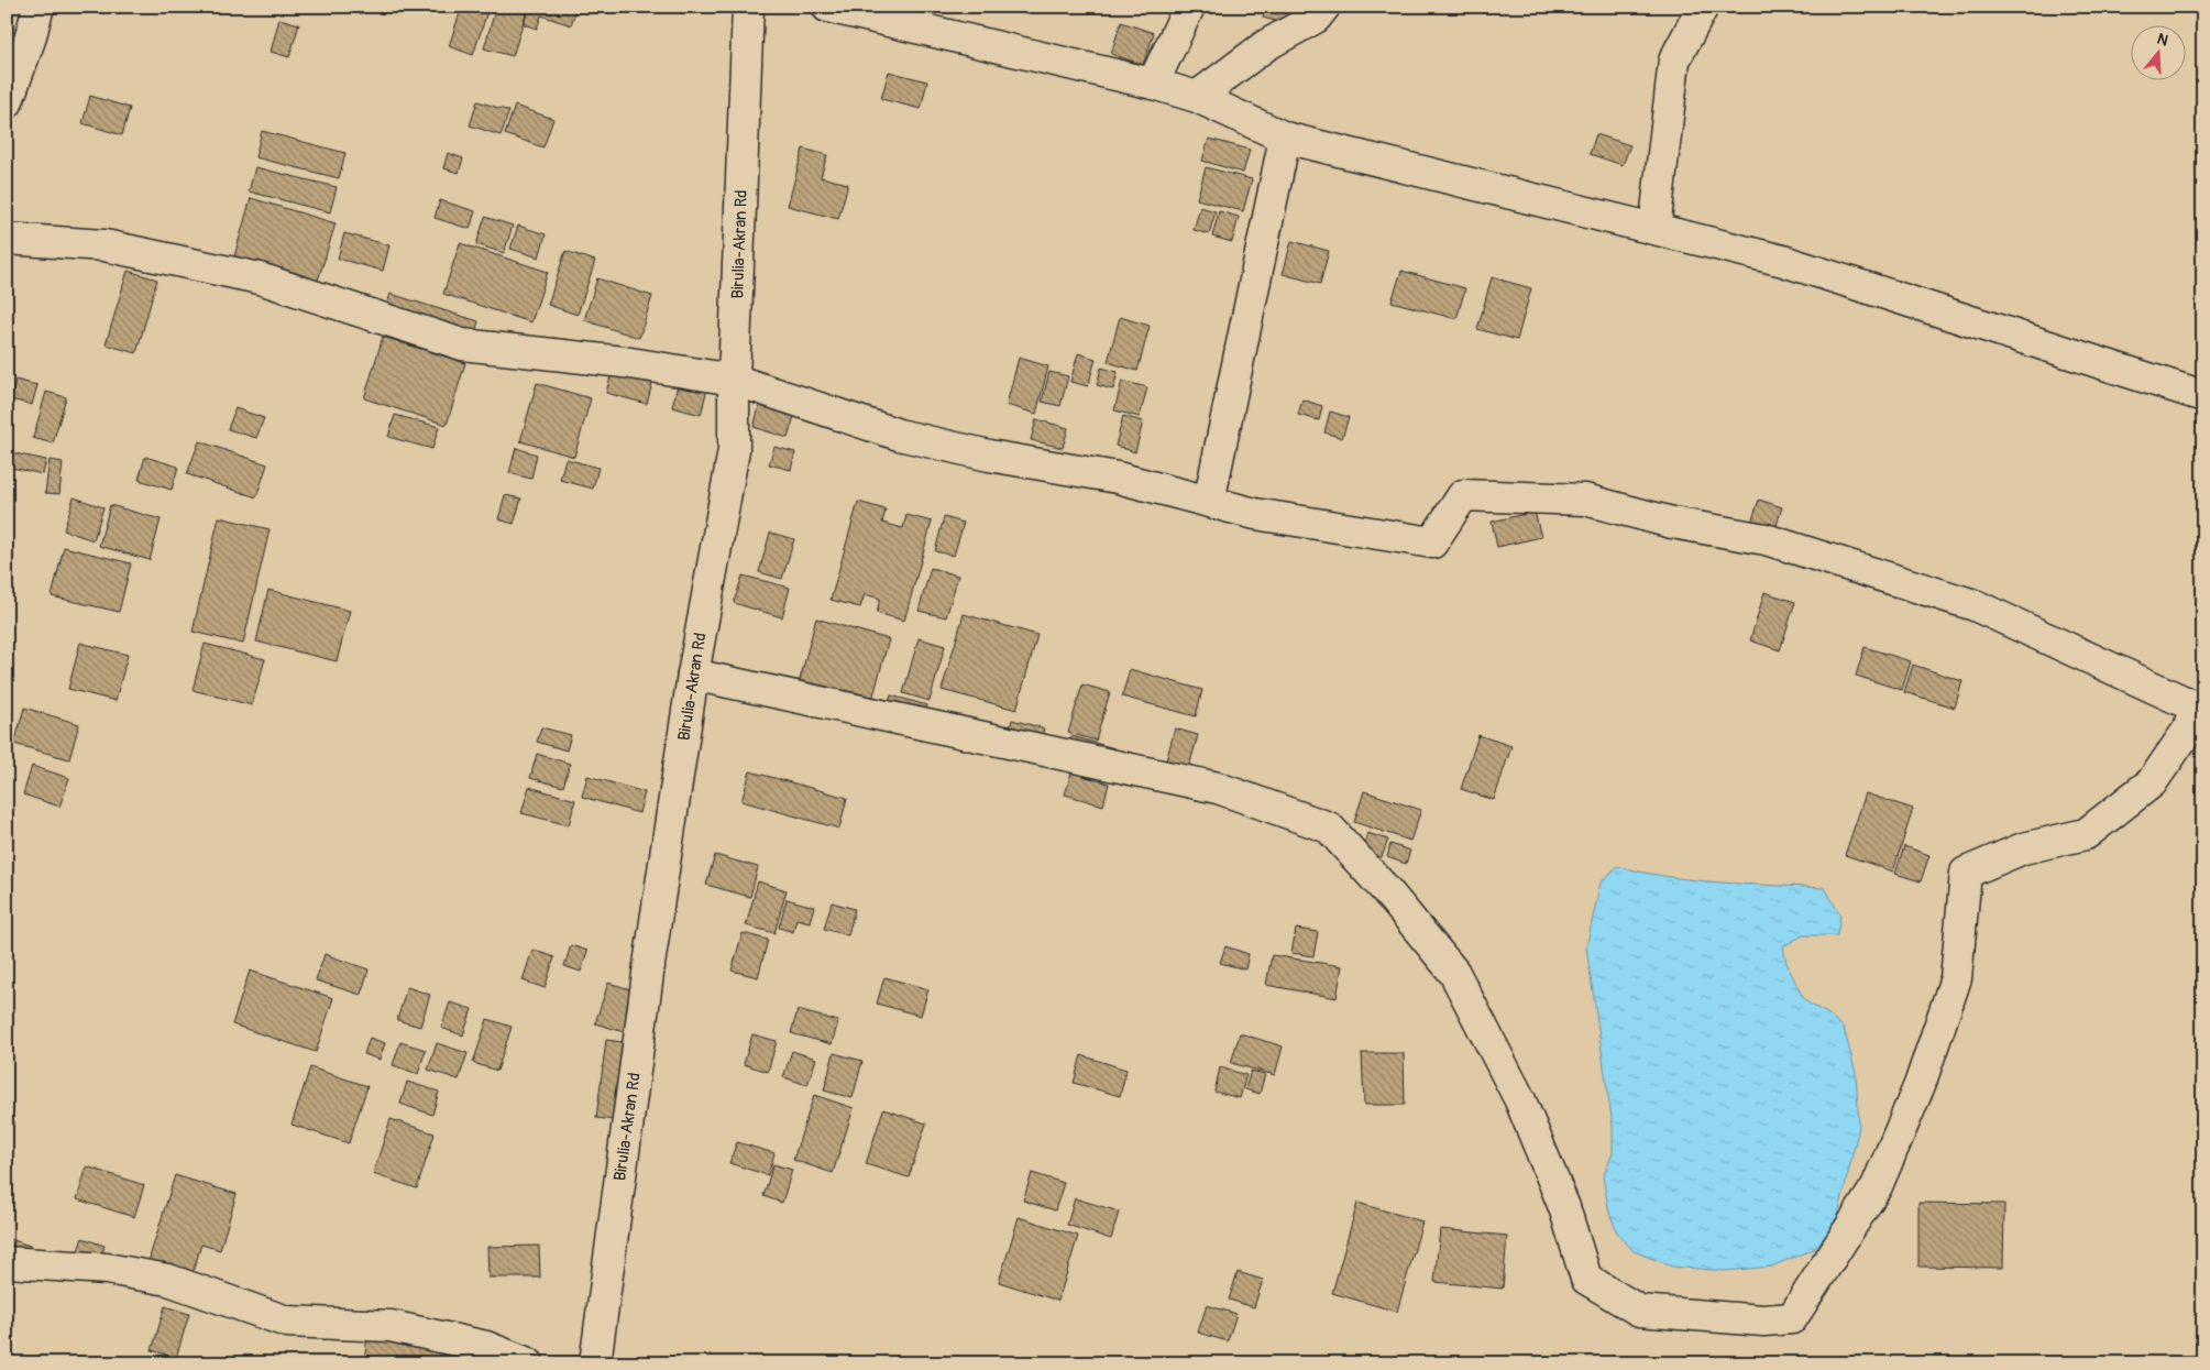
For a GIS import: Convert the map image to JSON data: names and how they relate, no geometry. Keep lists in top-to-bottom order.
{
  "streets": {
    "street": ["Birulia-Akran Rd"]
  },
  "north": "top"
}
